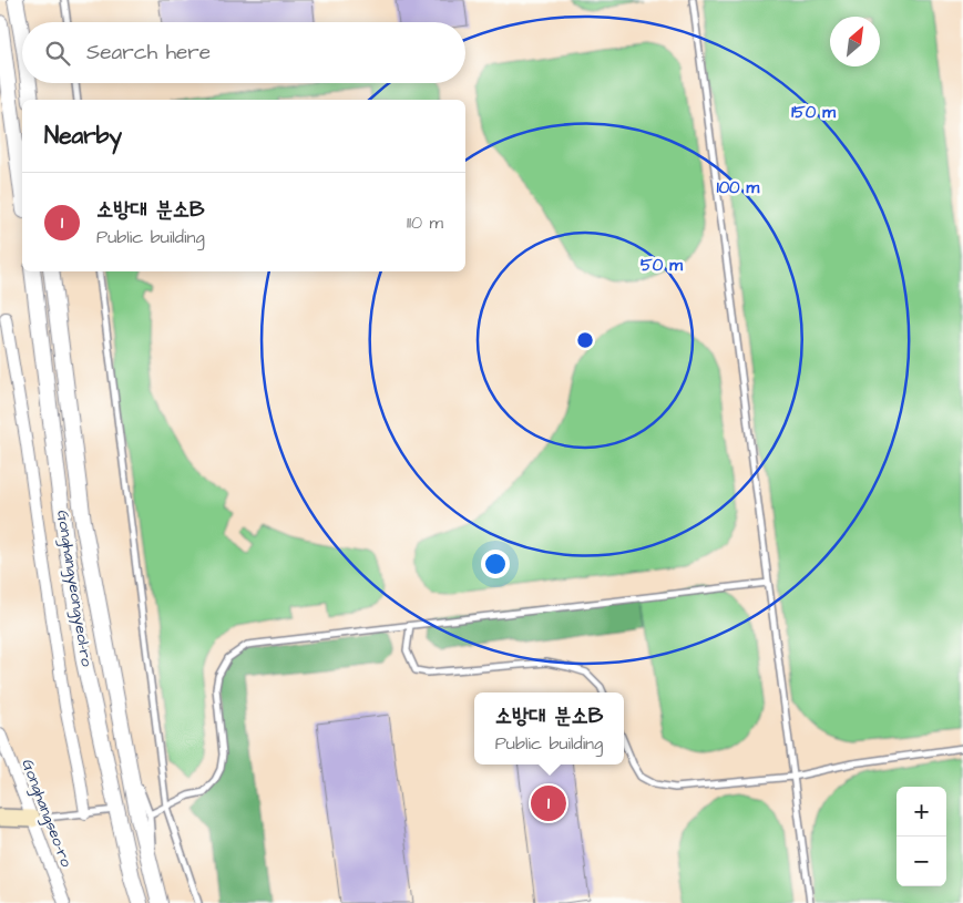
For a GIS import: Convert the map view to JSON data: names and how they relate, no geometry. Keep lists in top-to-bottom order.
{
  "streets": {
    "street": ["Gonghangyeongyeol-ro", "Gonghangseo-ro"]
  },
  "north": "top right",
  "page": {
    "search": "Search here",
    "heading": "Nearby",
    "list": [
      {
        "mark": "1",
        "name": "소방대 분소B",
        "note": "Public building",
        "value": "110 m"
      }
    ],
    "popup": ["소방대 분소B", "Public building"],
    "pins": "1",
    "map_buttons": ["+", "−"]
  },
  "rings": ["150 m", "100 m", "50 m"]
}
